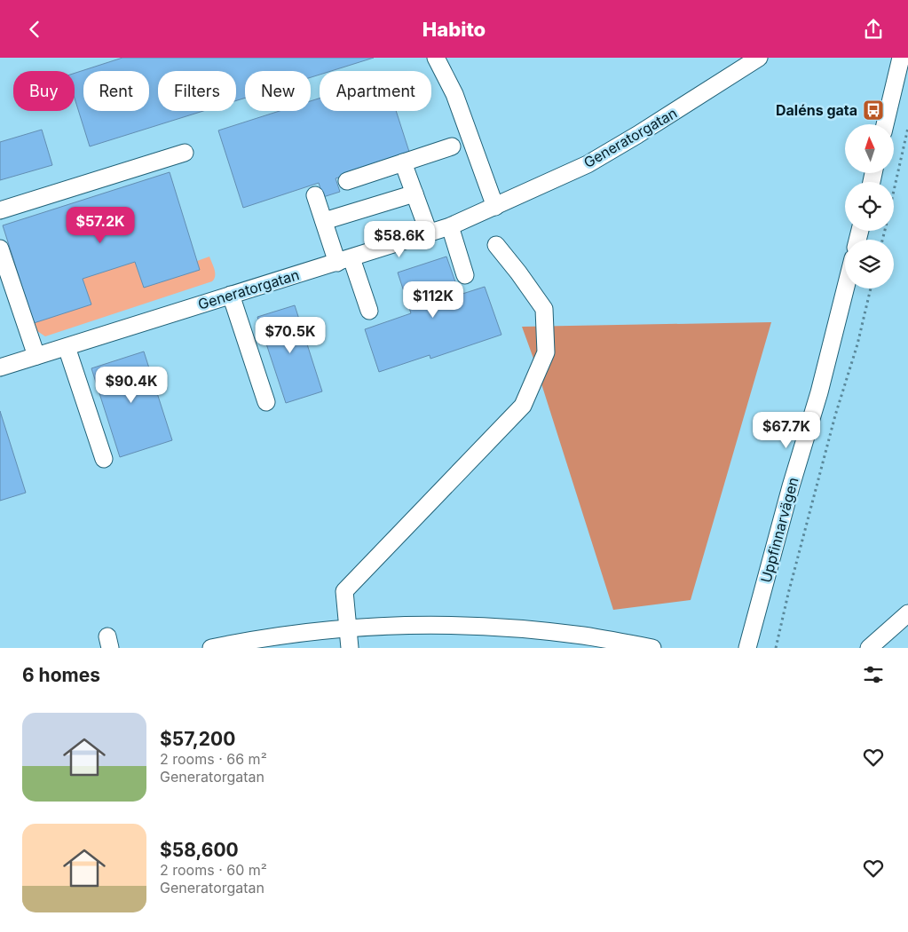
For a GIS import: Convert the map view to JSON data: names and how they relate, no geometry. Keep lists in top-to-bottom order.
{
  "streets": {
    "street": ["Generatorgatan", "Uppfinnarvägen"]
  },
  "places": {
    "bus stop": ["Daléns gata"]
  },
  "north": "top",
  "page": {
    "header": "Habito",
    "chip": [
      "Buy",
      "Rent",
      "Filters",
      "New",
      "Apartment"
    ],
    "price": [
      "$57.2K",
      "$58.6K",
      "$112K",
      "$70.5K",
      "$90.4K",
      "$67.7K"
    ],
    "heading": "6 homes",
    "list": [
      {
        "name": "$57,200",
        "note": "2 rooms · 66 m² · Generatorgatan"
      },
      {
        "name": "$58,600",
        "note": "2 rooms · 60 m² · Generatorgatan"
      }
    ]
  }
}
